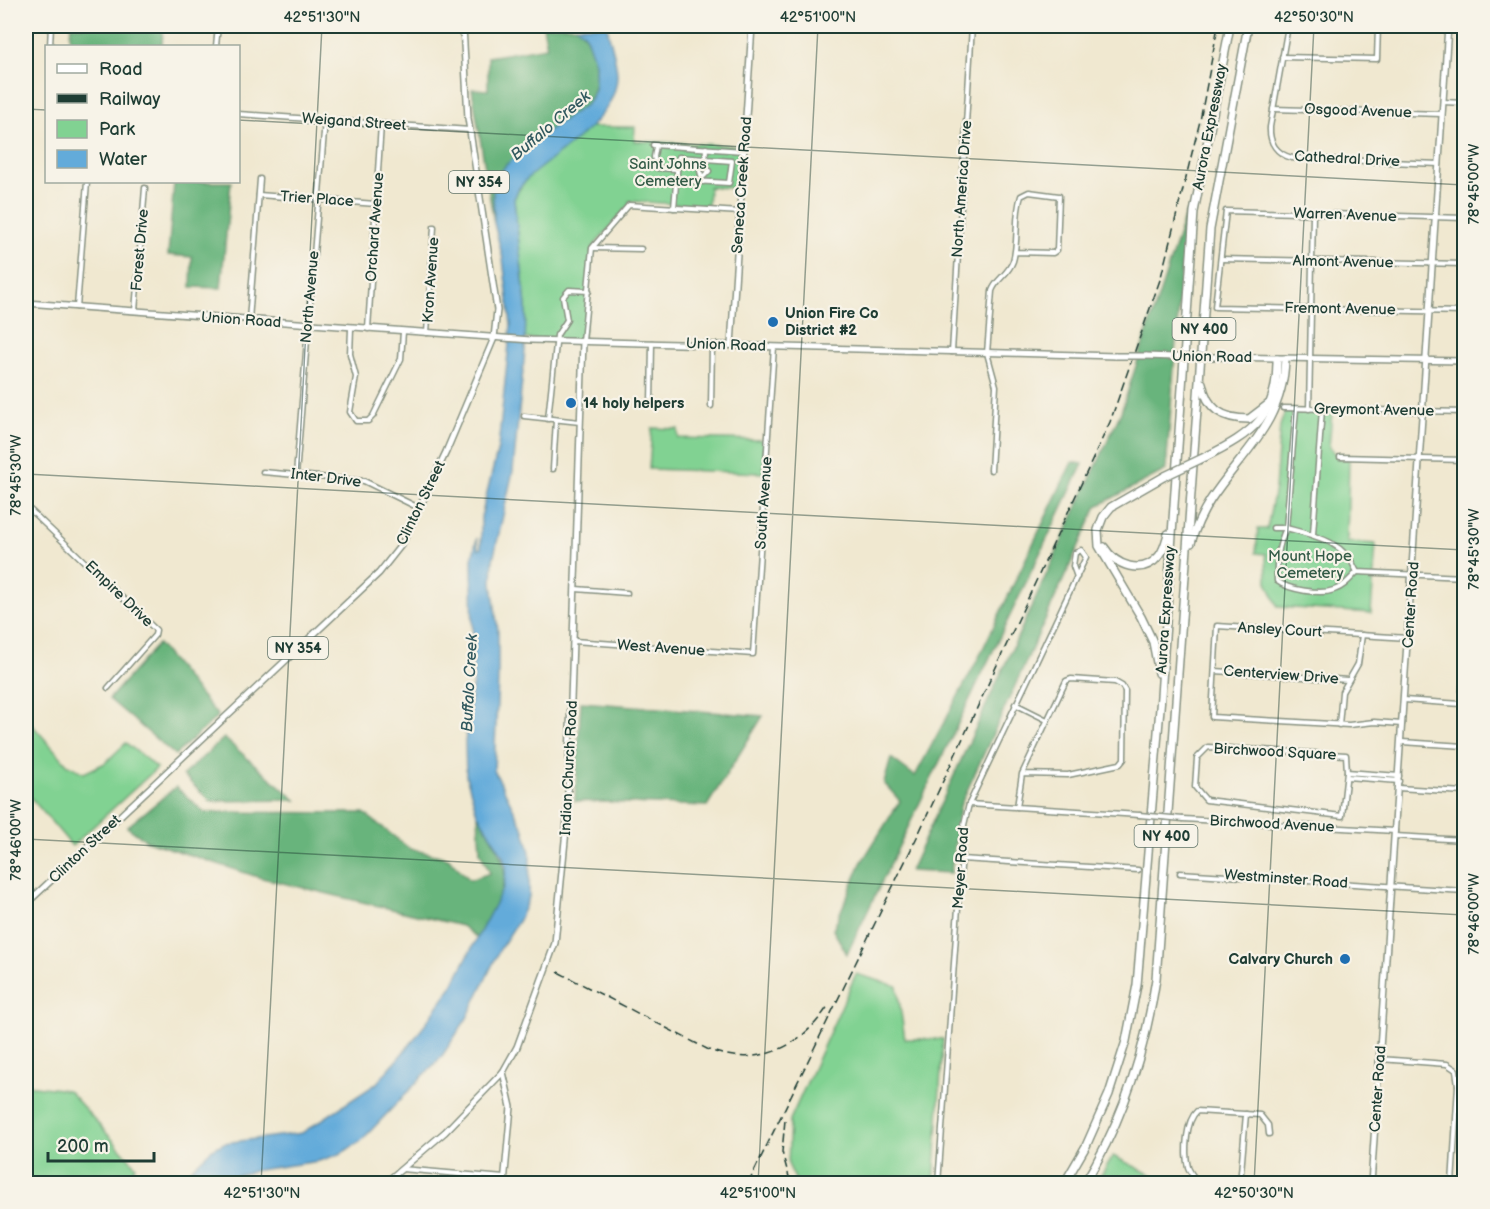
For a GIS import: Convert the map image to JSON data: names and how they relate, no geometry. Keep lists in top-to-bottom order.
{
  "streets": {
    "highway": ["Aurora Expressway", "NY 400"],
    "main road": [
      "NY 354",
      "Seneca Creek Road",
      "Union Road",
      "Clinton Street",
      "Center Road",
      "Indian Church Road"
    ],
    "street": [
      "Osgood Avenue",
      "Weigand Street",
      "Cathedral Drive",
      "North America Drive",
      "Trier Place",
      "Warren Avenue",
      "Orchard Avenue",
      "Forest Drive",
      "Almont Avenue",
      "Kron Avenue",
      "North Avenue",
      "Fremont Avenue",
      "Greymont Avenue",
      "Inter Drive",
      "South Avenue",
      "Empire Drive",
      "Ansley Court",
      "West Avenue",
      "Centerview Drive",
      "Birchwood Square",
      "Birchwood Avenue",
      "Meyer Road",
      "Westminster Road"
    ]
  },
  "crossings": [
    ["Osgood Avenue", "Cathedral Drive"],
    ["Osgood Avenue", "Center Road"],
    ["Weigand Street", "Orchard Avenue"],
    ["Weigand Street", "North Avenue"],
    ["Weigand Street", "Clinton Street"],
    ["Cathedral Drive", "Center Road"],
    ["Seneca Creek Road", "Union Road"],
    ["North America Drive", "Union Road"],
    ["Trier Place", "Orchard Avenue"],
    ["Trier Place", "North Avenue"],
    ["Warren Avenue", "Almont Avenue"],
    ["Warren Avenue", "Fremont Avenue"],
    ["Warren Avenue", "Center Road"],
    ["Orchard Avenue", "Union Road"],
    ["Forest Drive", "Union Road"],
    ["Almont Avenue", "Fremont Avenue"],
    ["Almont Avenue", "Center Road"],
    ["Kron Avenue", "Union Road"],
    ["North Avenue", "Union Road"],
    ["North Avenue", "Inter Drive"],
    ["Fremont Avenue", "Center Road"],
    ["Union Road", "Clinton Street"],
    ["Union Road", "South Avenue"],
    ["Union Road", "Center Road"],
    ["Union Road", "Indian Church Road"],
    ["Greymont Avenue", "Center Road"],
    ["Inter Drive", "Clinton Street"],
    ["South Avenue", "West Avenue"],
    ["Center Road", "Ansley Court"],
    ["Center Road", "Birchwood Square"],
    ["Center Road", "Birchwood Avenue"],
    ["Center Road", "Westminster Road"],
    ["Ansley Court", "Centerview Drive"],
    ["West Avenue", "Indian Church Road"],
    ["Birchwood Avenue", "Meyer Road"]
  ],
  "water": ["Buffalo Creek"],
  "parks": ["Saint Johns Cemetery", "Mount Hope Cemetery"],
  "places": ["Union Fire Co District #2", "14 holy helpers", "Calvary Church"],
  "legend": [
    "Road",
    "Railway",
    "Park",
    "Water"
  ],
  "scale_bar": "200 m",
  "coordinates": [
    "42°51'30\"N",
    "42°51'00\"N",
    "42°50'30\"N",
    "78°45'00\"W",
    "78°45'30\"W",
    "78°46'00\"W"
  ]
}
